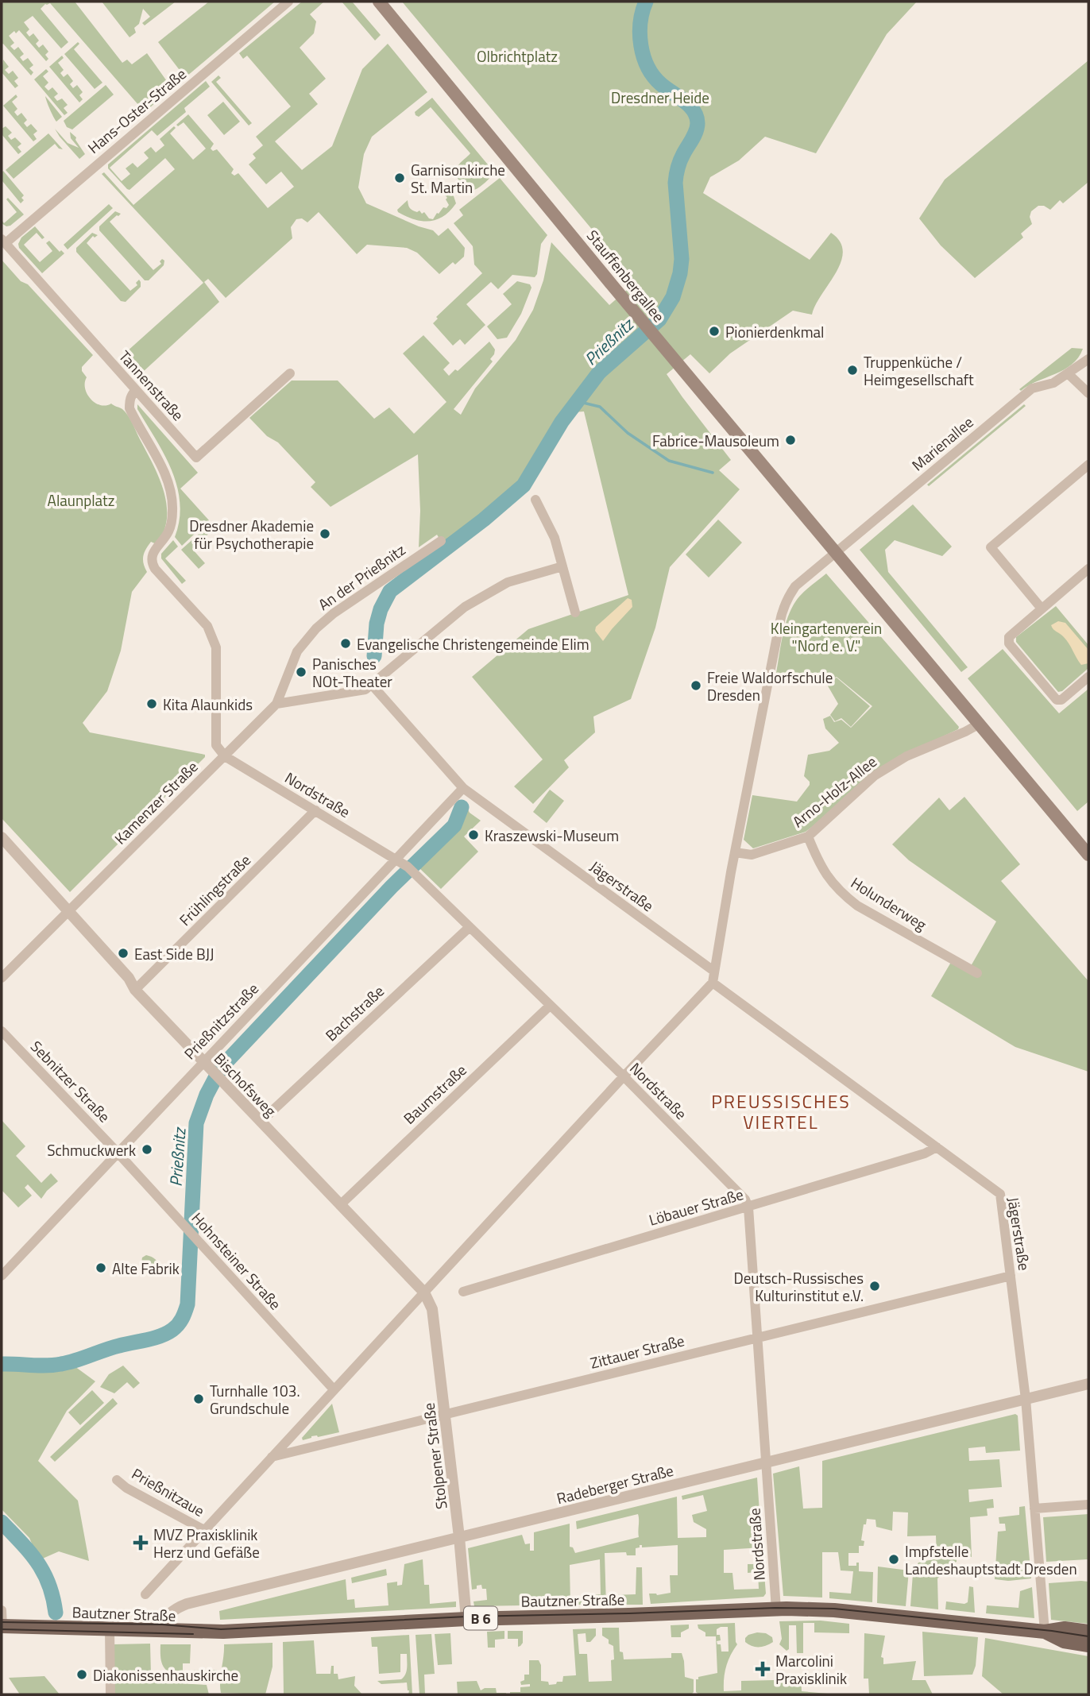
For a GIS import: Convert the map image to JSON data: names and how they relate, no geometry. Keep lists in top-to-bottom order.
{
  "streets": {
    "main road": ["Stauffenbergallee", "Bautzner Straße", "B 6"],
    "street": [
      "Hans-Oster-Straße",
      "Tannenstraße",
      "Marienallee",
      "An der Prießnitz",
      "Arno-Holz-Allee",
      "Nordstraße",
      "Kamenzer Straße",
      "Jägerstraße",
      "Frühlingstraße",
      "Holunderweg",
      "Bachstraße",
      "Prießnitzstraße",
      "Sebnitzer Straße",
      "Bischofsweg",
      "Baumstraße",
      "Löbauer Straße",
      "Hohnsteiner Straße",
      "Zittauer Straße",
      "Stolpener Straße",
      "Radeberger Straße",
      "Prießnitzaue"
    ]
  },
  "crossings": [
    ["Hans-Oster-Straße", "Tannenstraße"],
    ["Stauffenbergallee", "Marienallee"],
    ["Stauffenbergallee", "Arno-Holz-Allee"],
    ["Marienallee", "Arno-Holz-Allee"],
    ["Marienallee", "Jägerstraße"],
    ["An der Prießnitz", "Kamenzer Straße"],
    ["Arno-Holz-Allee", "Holunderweg"],
    ["Nordstraße", "Kamenzer Straße"],
    ["Nordstraße", "Frühlingstraße"],
    ["Nordstraße", "Bachstraße"],
    ["Nordstraße", "Prießnitzstraße"],
    ["Nordstraße", "Baumstraße"],
    ["Nordstraße", "Löbauer Straße"],
    ["Nordstraße", "Zittauer Straße"],
    ["Nordstraße", "Radeberger Straße"],
    ["Nordstraße", "Bautzner Straße"],
    ["Kamenzer Straße", "Bischofsweg"],
    ["Jägerstraße", "Prießnitzstraße"],
    ["Jägerstraße", "Löbauer Straße"],
    ["Jägerstraße", "Zittauer Straße"],
    ["Jägerstraße", "Radeberger Straße"],
    ["Jägerstraße", "Bautzner Straße"],
    ["Frühlingstraße", "Bischofsweg"],
    ["Bachstraße", "Bischofsweg"],
    ["Prießnitzstraße", "Sebnitzer Straße"],
    ["Prießnitzstraße", "Bischofsweg"],
    ["Prießnitzstraße", "Hohnsteiner Straße"],
    ["Sebnitzer Straße", "Hohnsteiner Straße"],
    ["Bischofsweg", "Baumstraße"],
    ["Bischofsweg", "Stolpener Straße"],
    ["Zittauer Straße", "Stolpener Straße"],
    ["Stolpener Straße", "Radeberger Straße"],
    ["Stolpener Straße", "Bautzner Straße"],
    ["Radeberger Straße", "Bautzner Straße"]
  ],
  "districts": ["PREUSSISCHES VIERTEL"],
  "water": ["Prießnitz"],
  "parks": [
    "Olbrichtplatz",
    "Dresdner Heide",
    "Alaunplatz",
    "Kleingartenverein \"Nord e. V.\""
  ],
  "places": {
    "other": [
      "Garnisonkirche St. Martin",
      "Pionierdenkmal",
      "Truppenküche / Heimgesellschaft",
      "Fabrice-Mausoleum",
      "Dresdner Akademie für Psychotherapie",
      "Evangelische Christengemeinde Elim",
      "Panisches NOt-Theater",
      "Freie Waldorfschule Dresden",
      "Kita Alaunkids",
      "Kraszewski-Museum",
      "East Side BJJ",
      "Schmuckwerk",
      "Alte Fabrik",
      "Deutsch-Russisches Kulturinstitut e.V.",
      "Turnhalle 103. Grundschule",
      "Impfstelle Landeshauptstadt Dresden",
      "Diakonissenhauskirche"
    ],
    "health": ["MVZ Praxisklinik Herz und Gefäße", "Marcolini Praxisklinik"]
  }
}
